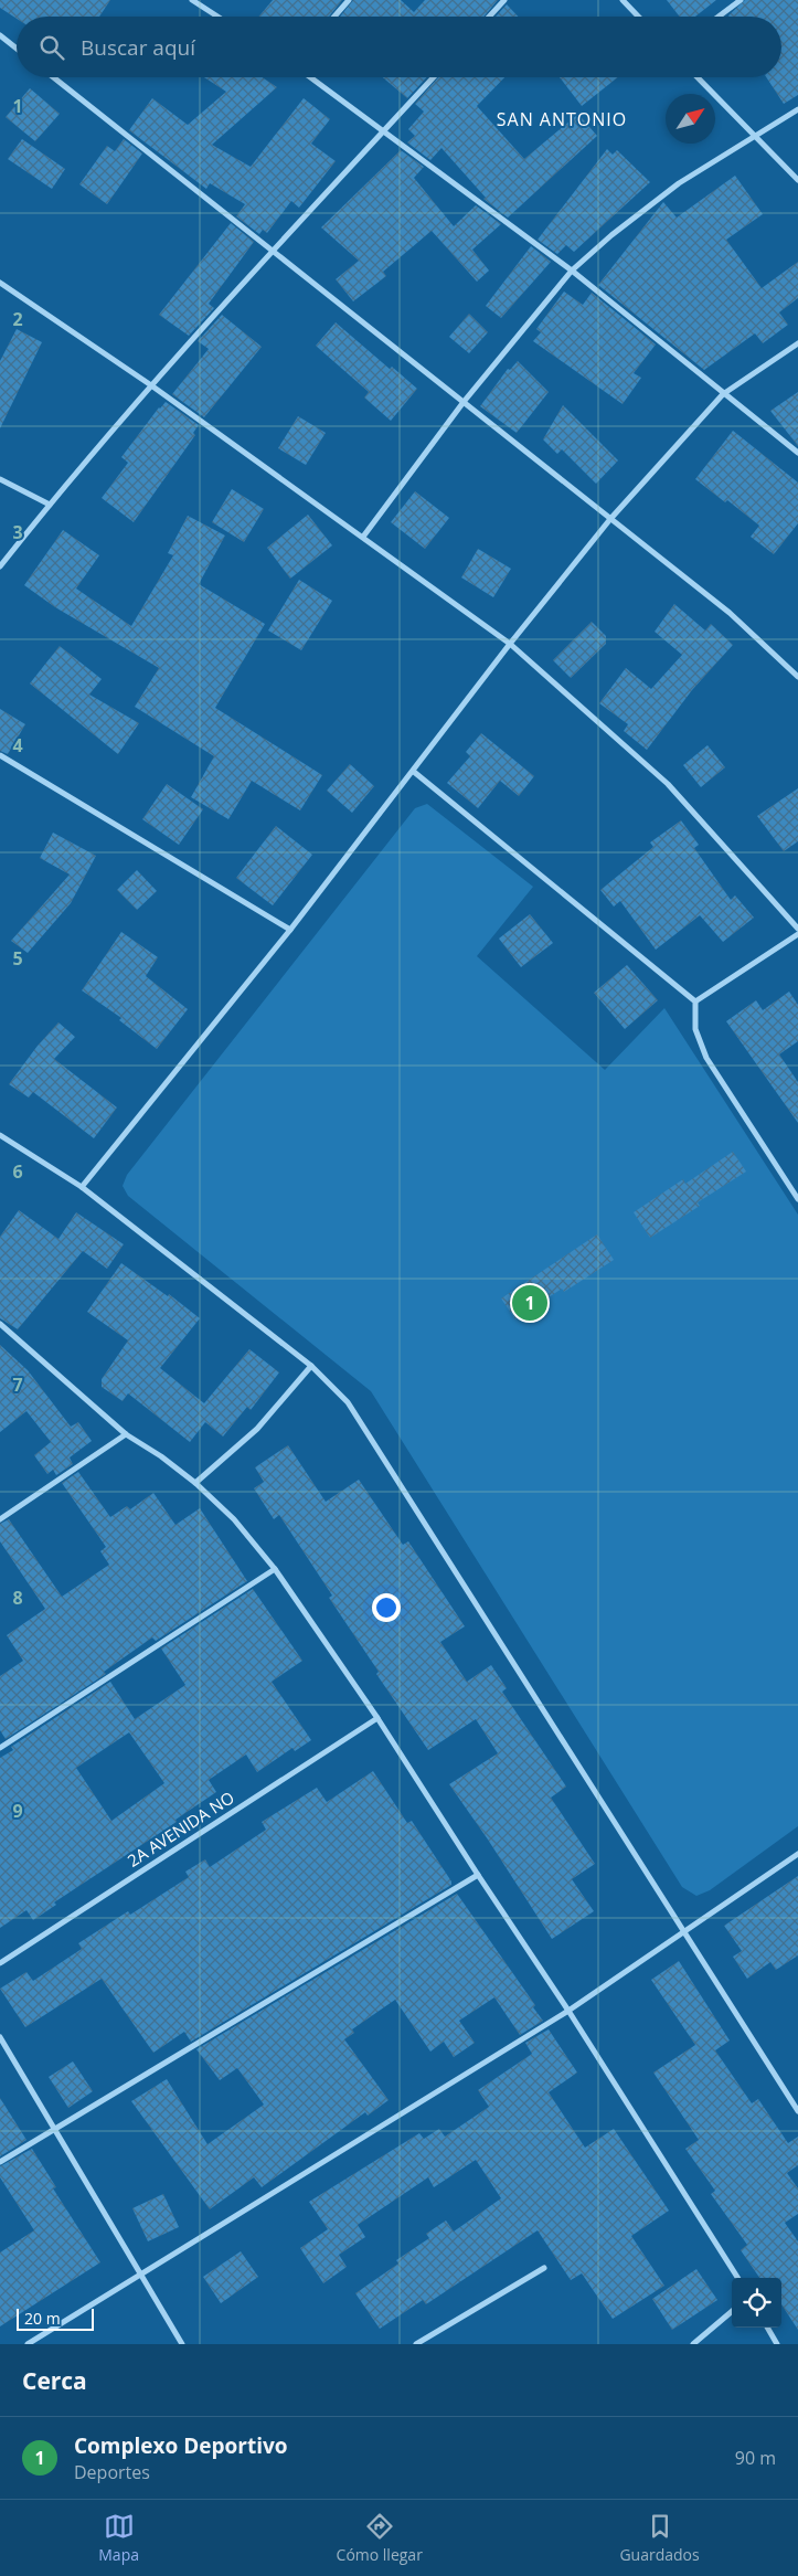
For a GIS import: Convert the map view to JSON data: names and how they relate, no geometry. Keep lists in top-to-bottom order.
{
  "streets": {
    "street": ["2A AVENIDA NO"]
  },
  "districts": ["SAN ANTONIO"],
  "scale_bar": "20 m",
  "north": "top right",
  "page": {
    "search": "Buscar aquí",
    "pins": "1",
    "scale": "20 m",
    "heading": "Cerca",
    "list": [
      {
        "mark": "1",
        "name": "Complexo Deportivo",
        "note": "Deportes",
        "value": "90 m"
      }
    ],
    "nav": ["Mapa", "Cómo llegar", "Guardados"]
  },
  "grid": {
    "rows": [
      "1",
      "2",
      "3",
      "4",
      "5",
      "6",
      "7",
      "8",
      "9"
    ]
  }
}
